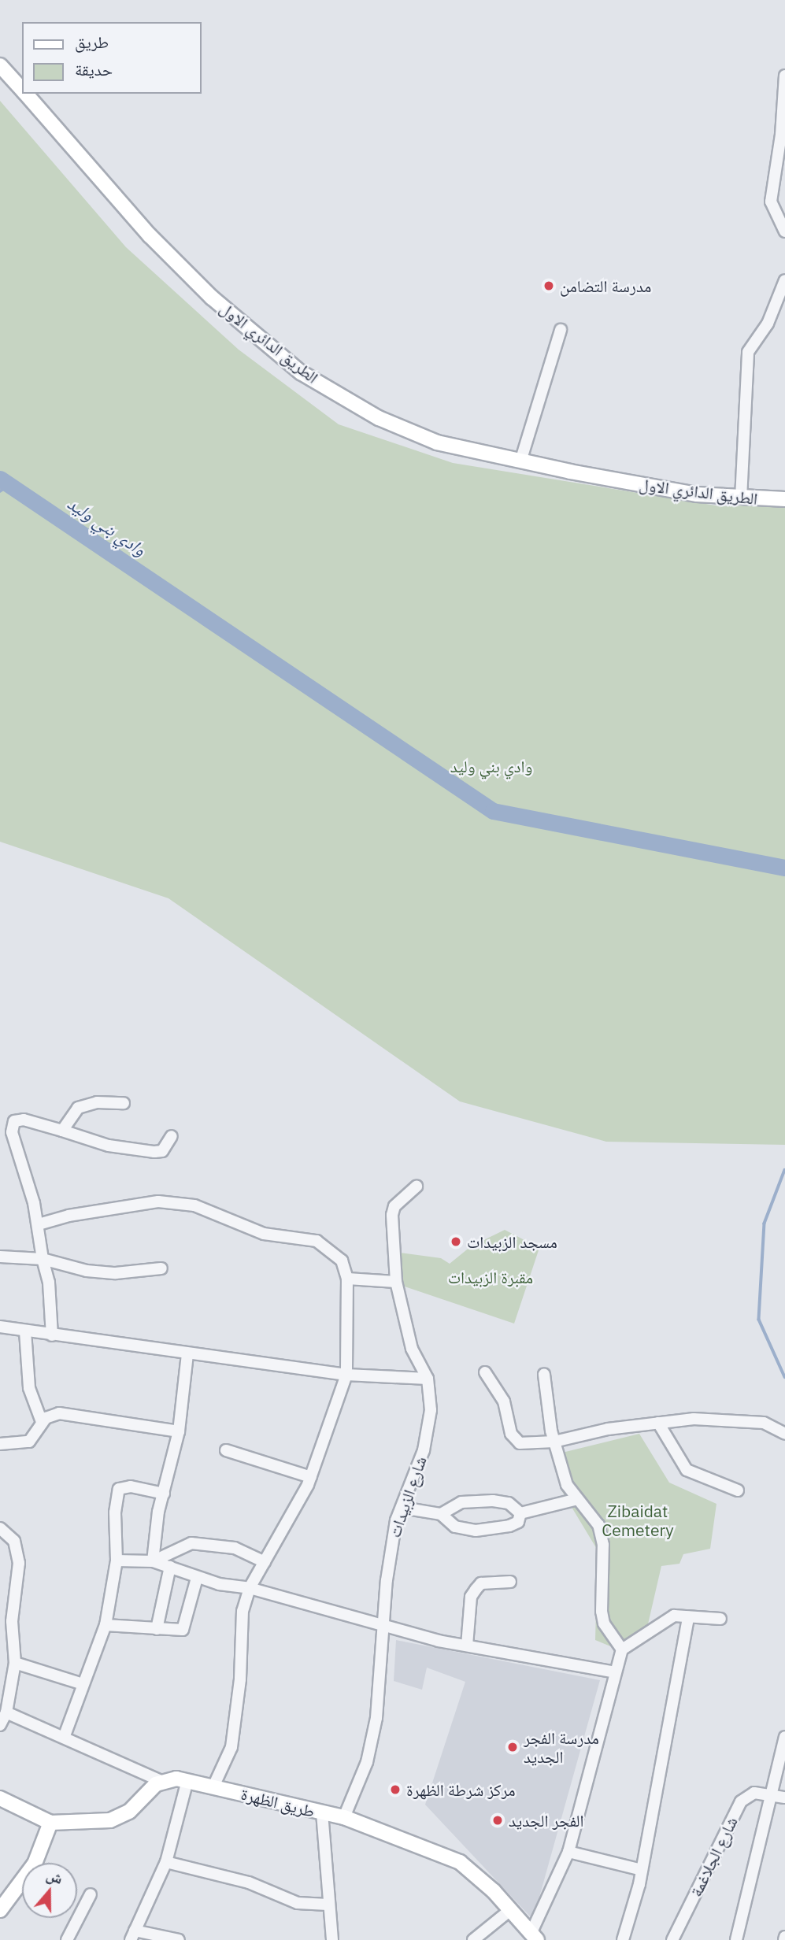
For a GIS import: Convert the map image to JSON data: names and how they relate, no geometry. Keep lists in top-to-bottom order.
{
  "streets": {
    "main road": ["الطريق الدائري الاول", "طريق الظهرة"],
    "street": ["شارع الزبيدات", "شارع الجلاغمة"]
  },
  "crossings": [
    ["شارع الزبيدات", "طريق الظهرة"]
  ],
  "water": ["وادي بني وليد"],
  "parks": ["وادي بني وليد", "مقبرة الزبيدات", "Zibaidat Cemetery"],
  "places": [
    "مدرسة التضامن",
    "مسجد الزبيدات",
    "مدرسة الفجر الجديد",
    "مركز شرطة الظهرة",
    "الفجر الجديد"
  ],
  "legend": ["طريق", "حديقة"],
  "north": "top"
}
